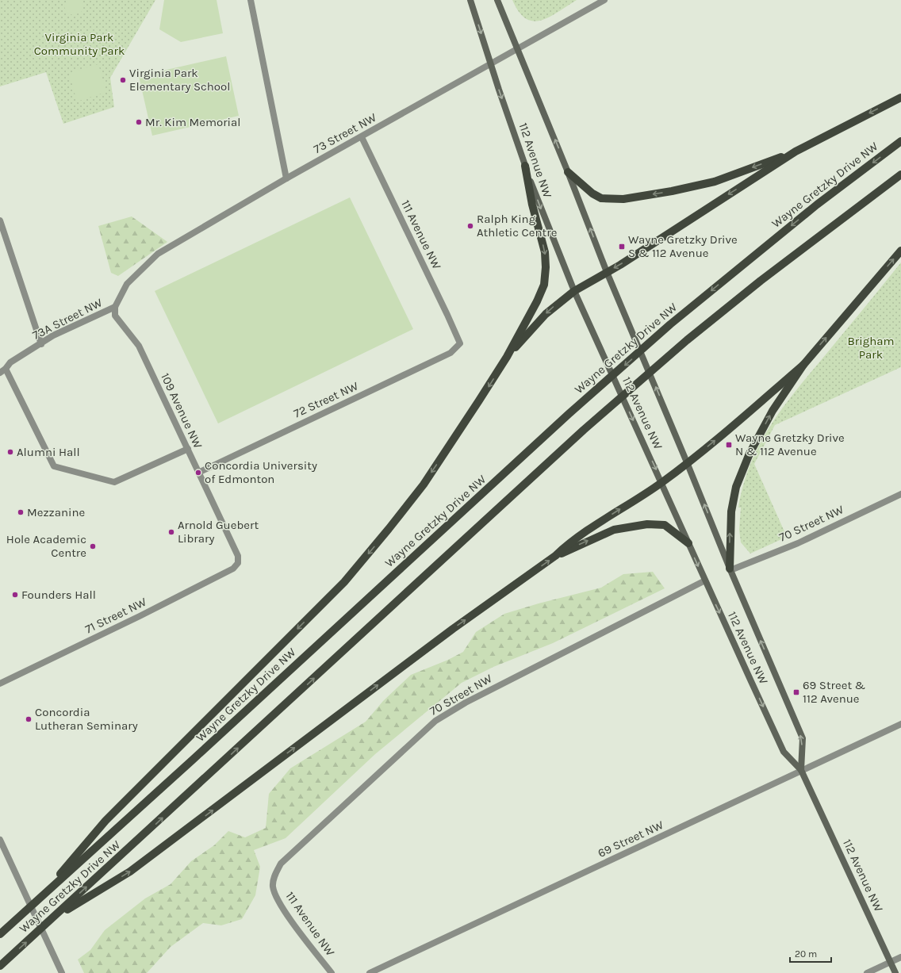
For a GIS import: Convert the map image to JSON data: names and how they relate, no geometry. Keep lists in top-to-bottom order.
{
  "streets": {
    "main road": ["112 Avenue NW", "Wayne Gretzky Drive NW"],
    "street": [
      "73 Street NW",
      "111 Avenue NW",
      "73A Street NW",
      "72 Street NW",
      "109 Avenue NW",
      "70 Street NW",
      "71 Street NW",
      "69 Street NW"
    ]
  },
  "crossings": [
    ["73 Street NW", "112 Avenue NW"],
    ["73 Street NW", "111 Avenue NW"],
    ["73 Street NW", "73A Street NW"],
    ["73 Street NW", "109 Avenue NW"],
    ["112 Avenue NW", "70 Street NW"],
    ["112 Avenue NW", "69 Street NW"],
    ["111 Avenue NW", "72 Street NW"],
    ["111 Avenue NW", "70 Street NW"],
    ["73A Street NW", "109 Avenue NW"],
    ["72 Street NW", "109 Avenue NW"],
    ["109 Avenue NW", "71 Street NW"]
  ],
  "parks": ["Virginia Park Community Park", "Brigham Park"],
  "places": {
    "other": [
      "Virginia Park Elementary School",
      "Mr. Kim Memorial",
      "Ralph King Athletic Centre",
      "Alumni Hall",
      "Concordia University of Edmonton",
      "Mezzanine",
      "Arnold Guebert Library",
      "Hole Academic Centre",
      "Founders Hall",
      "Concordia Lutheran Seminary"
    ],
    "transit": ["Wayne Gretzky Drive S & 112 Avenue", "Wayne Gretzky Drive N & 112 Avenue", "69 Street & 112 Avenue"]
  },
  "scale_bar": "20 m"
}
